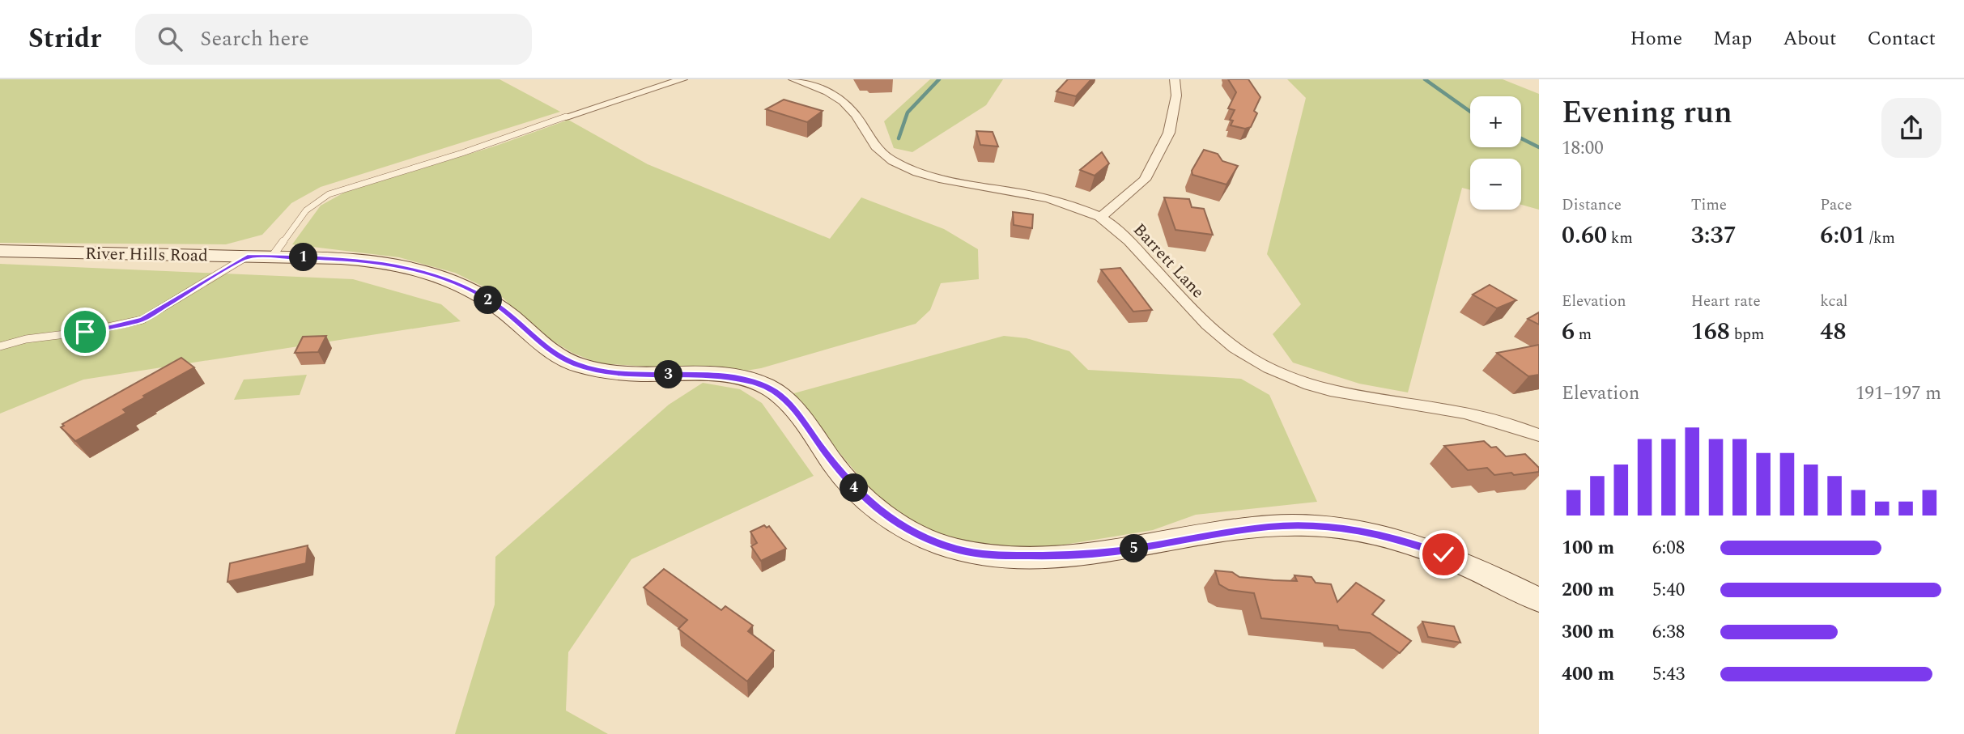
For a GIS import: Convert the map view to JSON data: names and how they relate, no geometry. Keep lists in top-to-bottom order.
{
  "streets": {
    "street": ["River Hills Road", "Barrett Lane"]
  },
  "page": {
    "header": "Stridr",
    "search": "Search here",
    "nav": [
      "Home",
      "Map",
      "About",
      "Contact"
    ],
    "heading": ["Evening run", "18:00"],
    "map_buttons": ["+", "−"],
    "stats": [
      ["Distance", "0.60 km"],
      ["Time", "3:37"],
      ["Pace", "6:01 /km"],
      ["Elevation", "6 m"],
      ["Heart rate", "168 bpm"],
      ["kcal", "48"]
    ],
    "pins": [
      "1",
      "2",
      "3",
      "4",
      "5"
    ],
    "chart": ["Elevation", "191–197 m"],
    "list": [
      {
        "name": "100 m",
        "note": "6:08"
      },
      {
        "name": "200 m",
        "note": "5:40"
      },
      {
        "name": "300 m",
        "note": "6:38"
      },
      {
        "name": "400 m",
        "note": "5:43"
      }
    ]
  }
}
